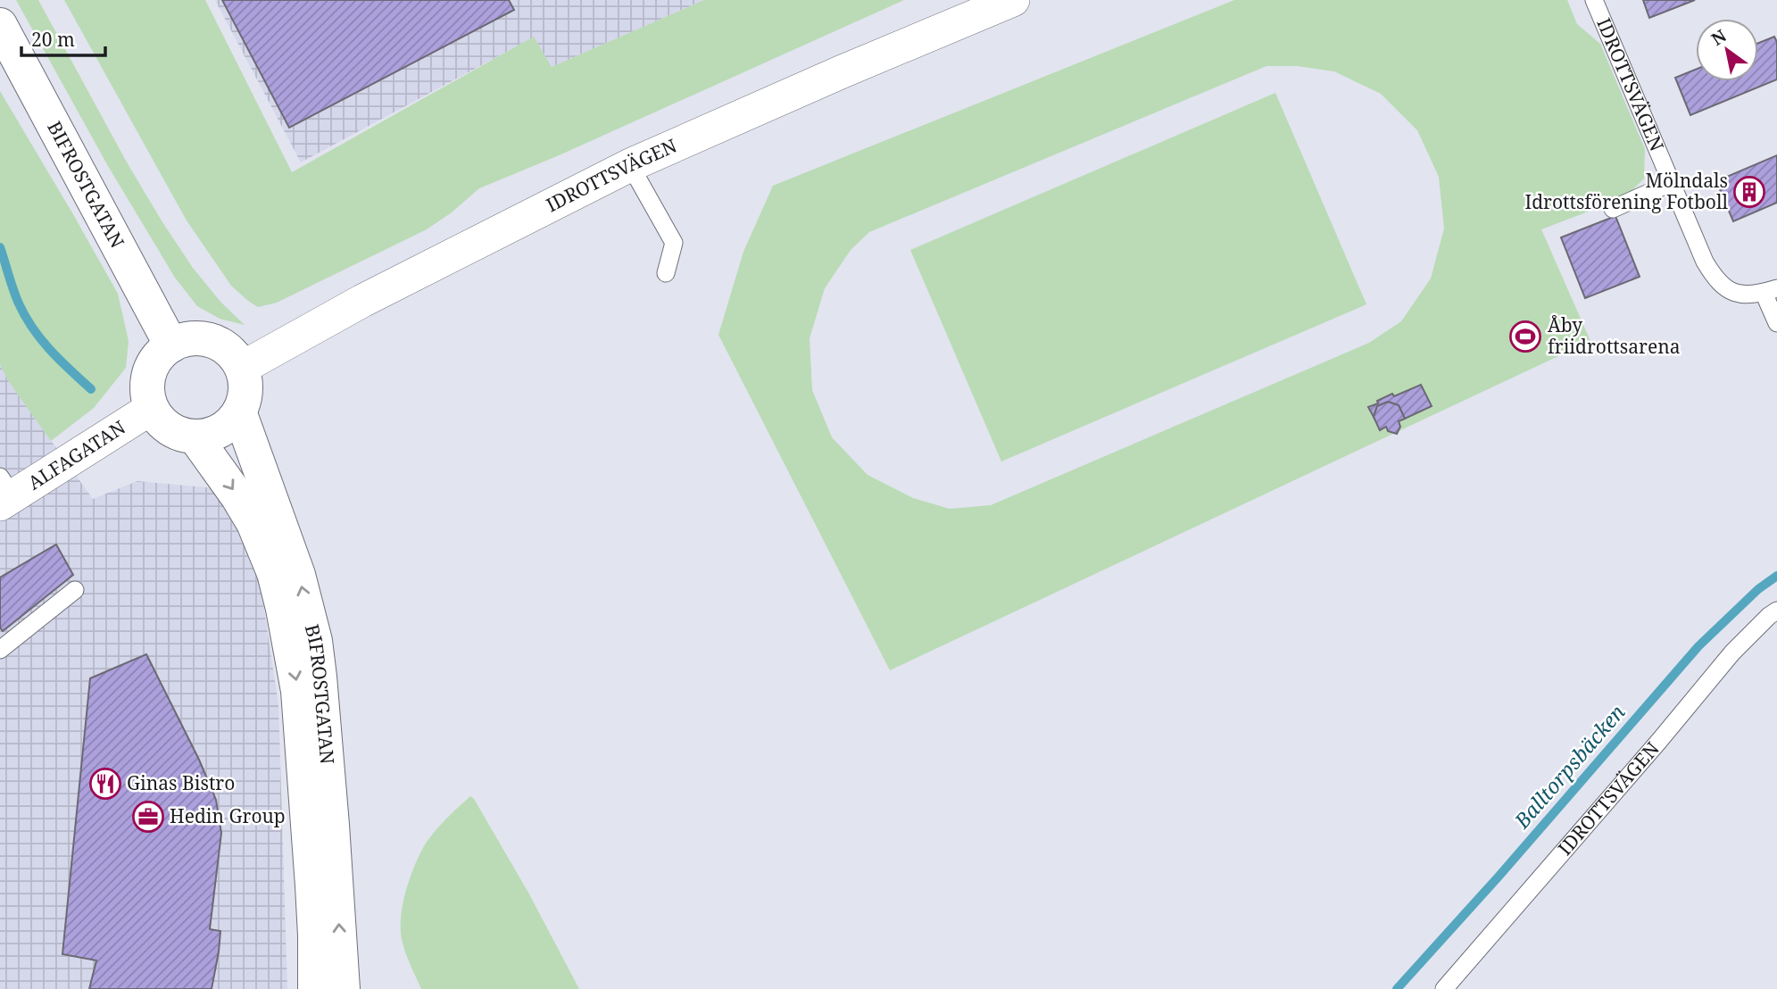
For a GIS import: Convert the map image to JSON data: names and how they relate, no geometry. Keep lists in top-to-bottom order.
{
  "streets": {
    "main road": ["BIFROSTGATAN"],
    "street": ["IDROTTSVÄGEN", "ALFAGATAN"]
  },
  "crossings": [
    ["IDROTTSVÄGEN", "BIFROSTGATAN"],
    ["IDROTTSVÄGEN", "ALFAGATAN"],
    ["BIFROSTGATAN", "ALFAGATAN"]
  ],
  "water": ["Balltorpsbäcken"],
  "places": {
    "building": ["Mölndals Idrottsförening Fotboll"],
    "sports": ["Åby friidrottsarena"],
    "restaurant": ["Ginas Bistro"],
    "office": ["Hedin Group"]
  },
  "scale_bar": "20 m",
  "north": "top left"
}
